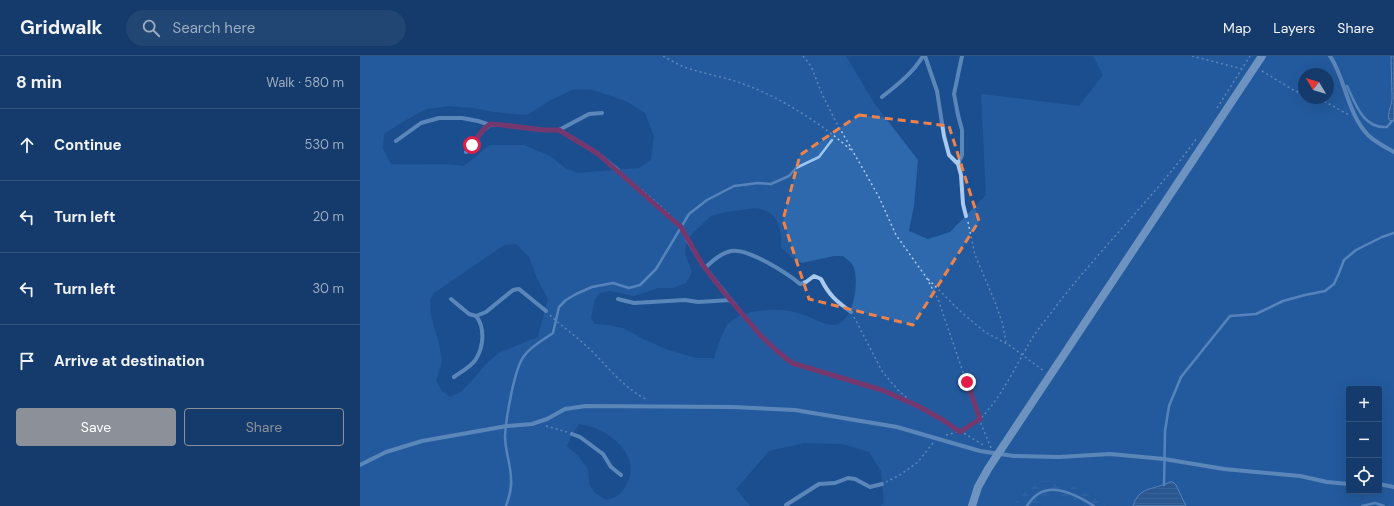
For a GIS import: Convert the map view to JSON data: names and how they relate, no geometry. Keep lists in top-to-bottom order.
{
  "north": "top left",
  "page": {
    "header": "Gridwalk",
    "search": "Search here",
    "nav": ["Map", "Layers", "Share"],
    "heading": ["8 min", "Walk · 580 m"],
    "list": [
      ["Continue", "530 m"],
      ["Turn left", "20 m"],
      ["Turn left", "30 m"],
      "Arrive at destination"
    ],
    "map_buttons": ["+", "−"],
    "buttons": ["Save", "Share"]
  }
}
